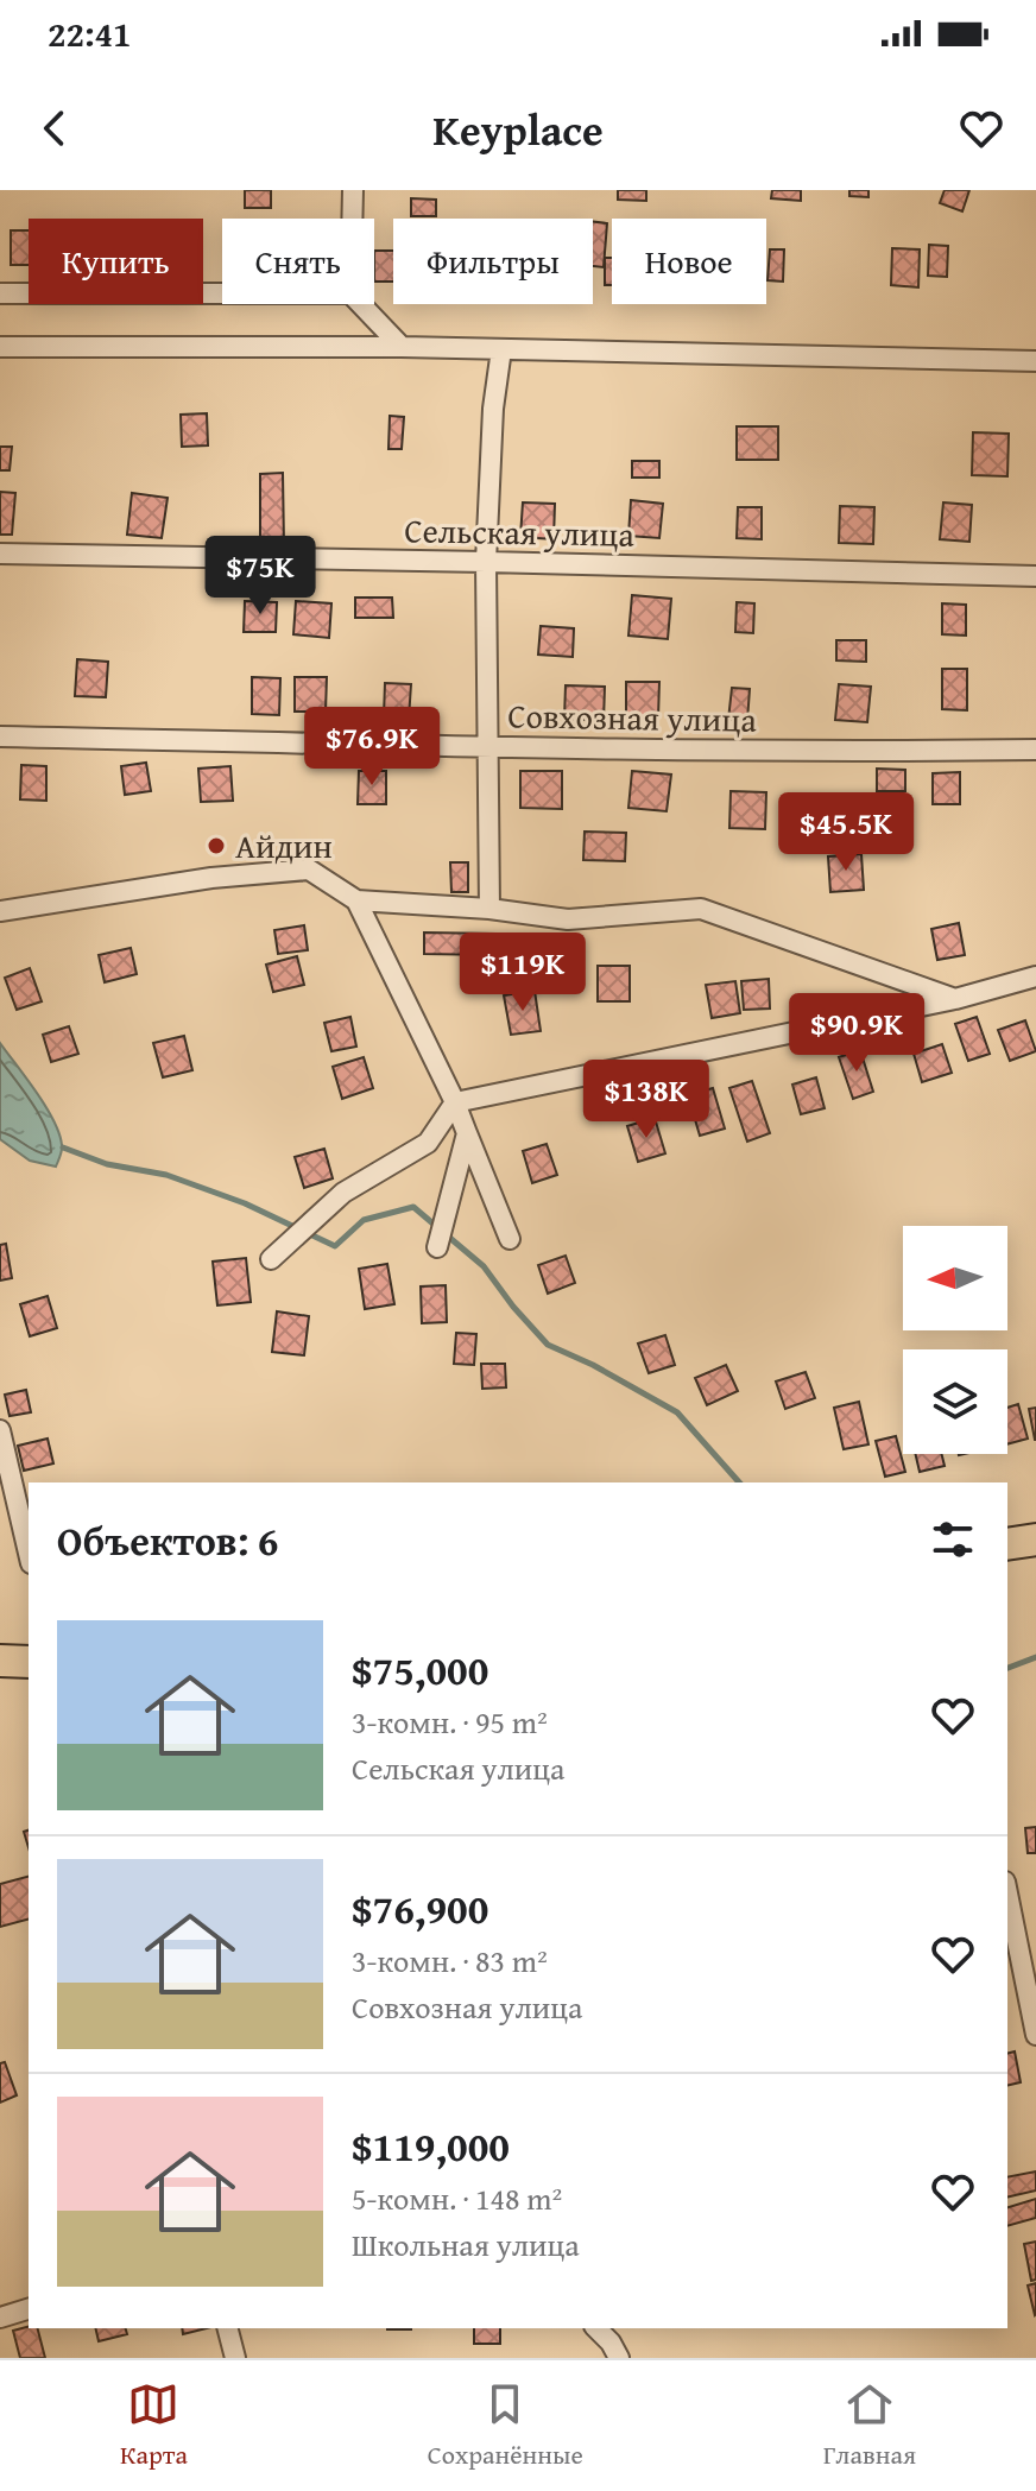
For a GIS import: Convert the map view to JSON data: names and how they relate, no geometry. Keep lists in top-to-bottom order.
{
  "streets": {
    "street": ["Сельская улица", "Совхозная улица"]
  },
  "places": ["Айдин"],
  "north": "left",
  "page": {
    "status": "22:41",
    "header": "Keyplace",
    "chip": [
      "Купить",
      "Снять",
      "Фильтры",
      "Новое"
    ],
    "price": [
      "$75K",
      "$76.9K",
      "$45.5K",
      "$119K",
      "$90.9K",
      "$138K"
    ],
    "heading": "Объектов: 6",
    "list": [
      {
        "name": "$75,000",
        "note": "3-комн. · 95 m² · Сельская улица"
      },
      {
        "name": "$76,900",
        "note": "3-комн. · 83 m² · Совхозная улица"
      },
      {
        "name": "$119,000",
        "note": "5-комн. · 148 m² · Школьная улица"
      }
    ],
    "tabs": ["Карта", "Сохранённые", "Главная"]
  }
}
